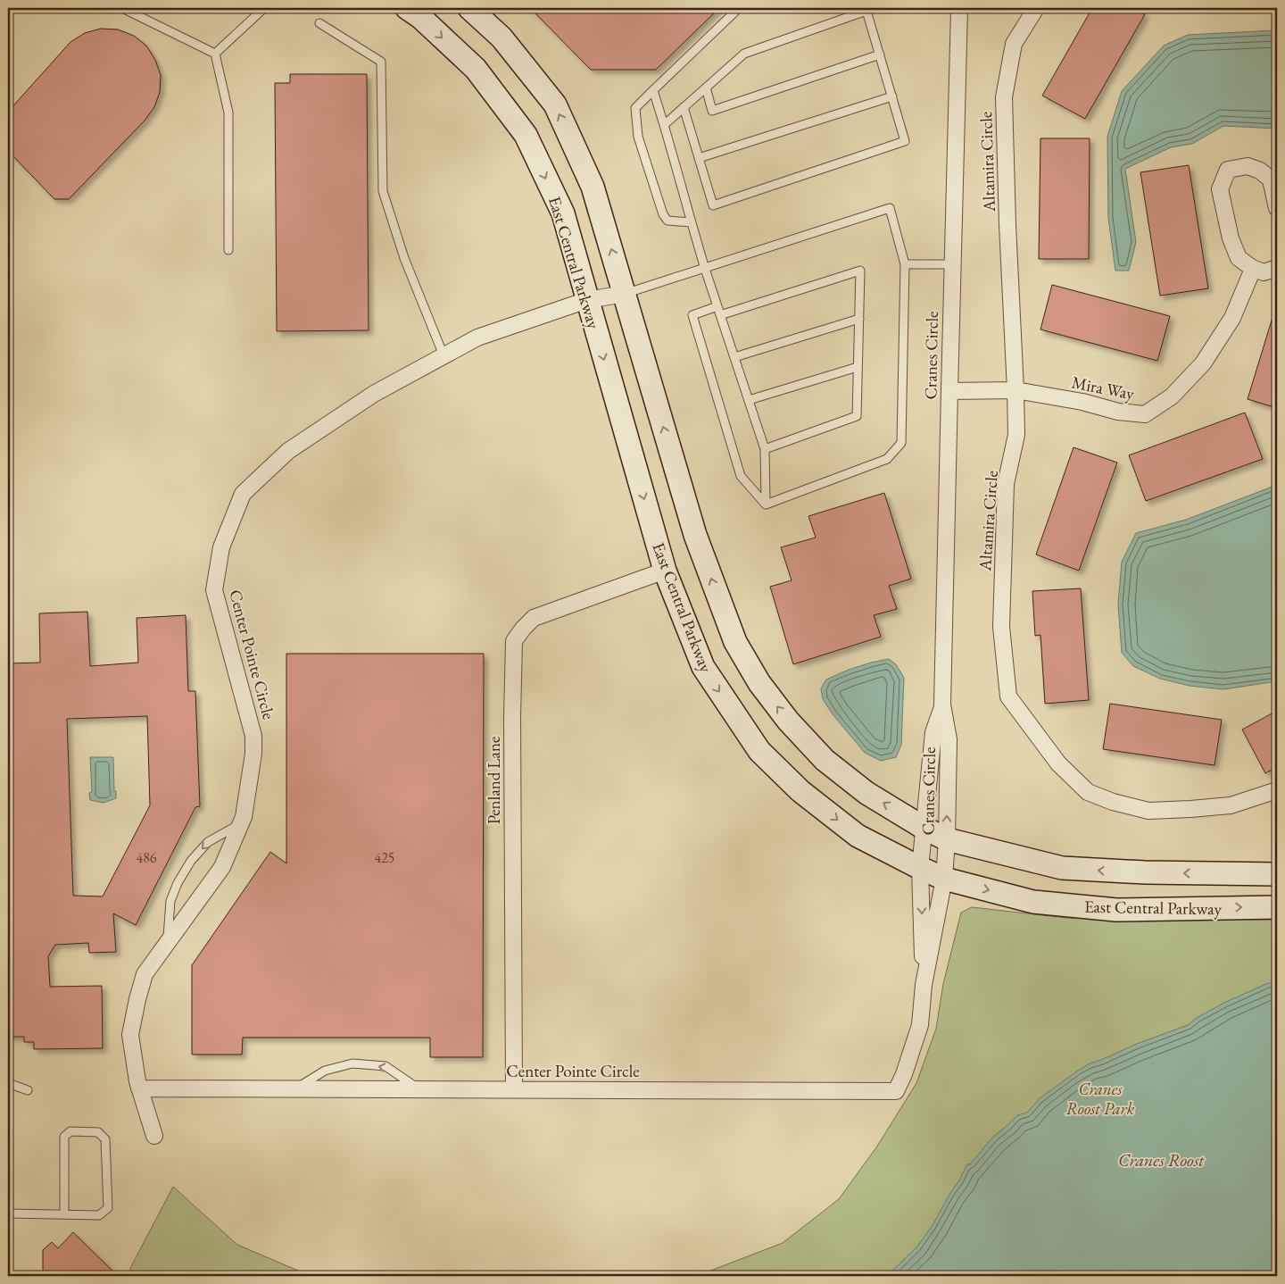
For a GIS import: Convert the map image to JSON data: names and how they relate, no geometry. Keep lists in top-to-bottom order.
{
  "streets": {
    "main road": ["East Central Parkway"],
    "street": [
      "Altamira Circle",
      "Cranes Circle",
      "Mira Way",
      "Center Pointe Circle",
      "Penland Lane"
    ]
  },
  "crossings": [
    ["Altamira Circle", "Mira Way"],
    ["East Central Parkway", "Cranes Circle"],
    ["East Central Parkway", "Center Pointe Circle"],
    ["East Central Parkway", "Penland Lane"],
    ["Cranes Circle", "Mira Way"],
    ["Cranes Circle", "Center Pointe Circle"],
    ["Center Pointe Circle", "Penland Lane"]
  ],
  "water": ["Cranes Roost"],
  "parks": ["Cranes Roost Park"],
  "house_numbers": ["486", "425"]
}
